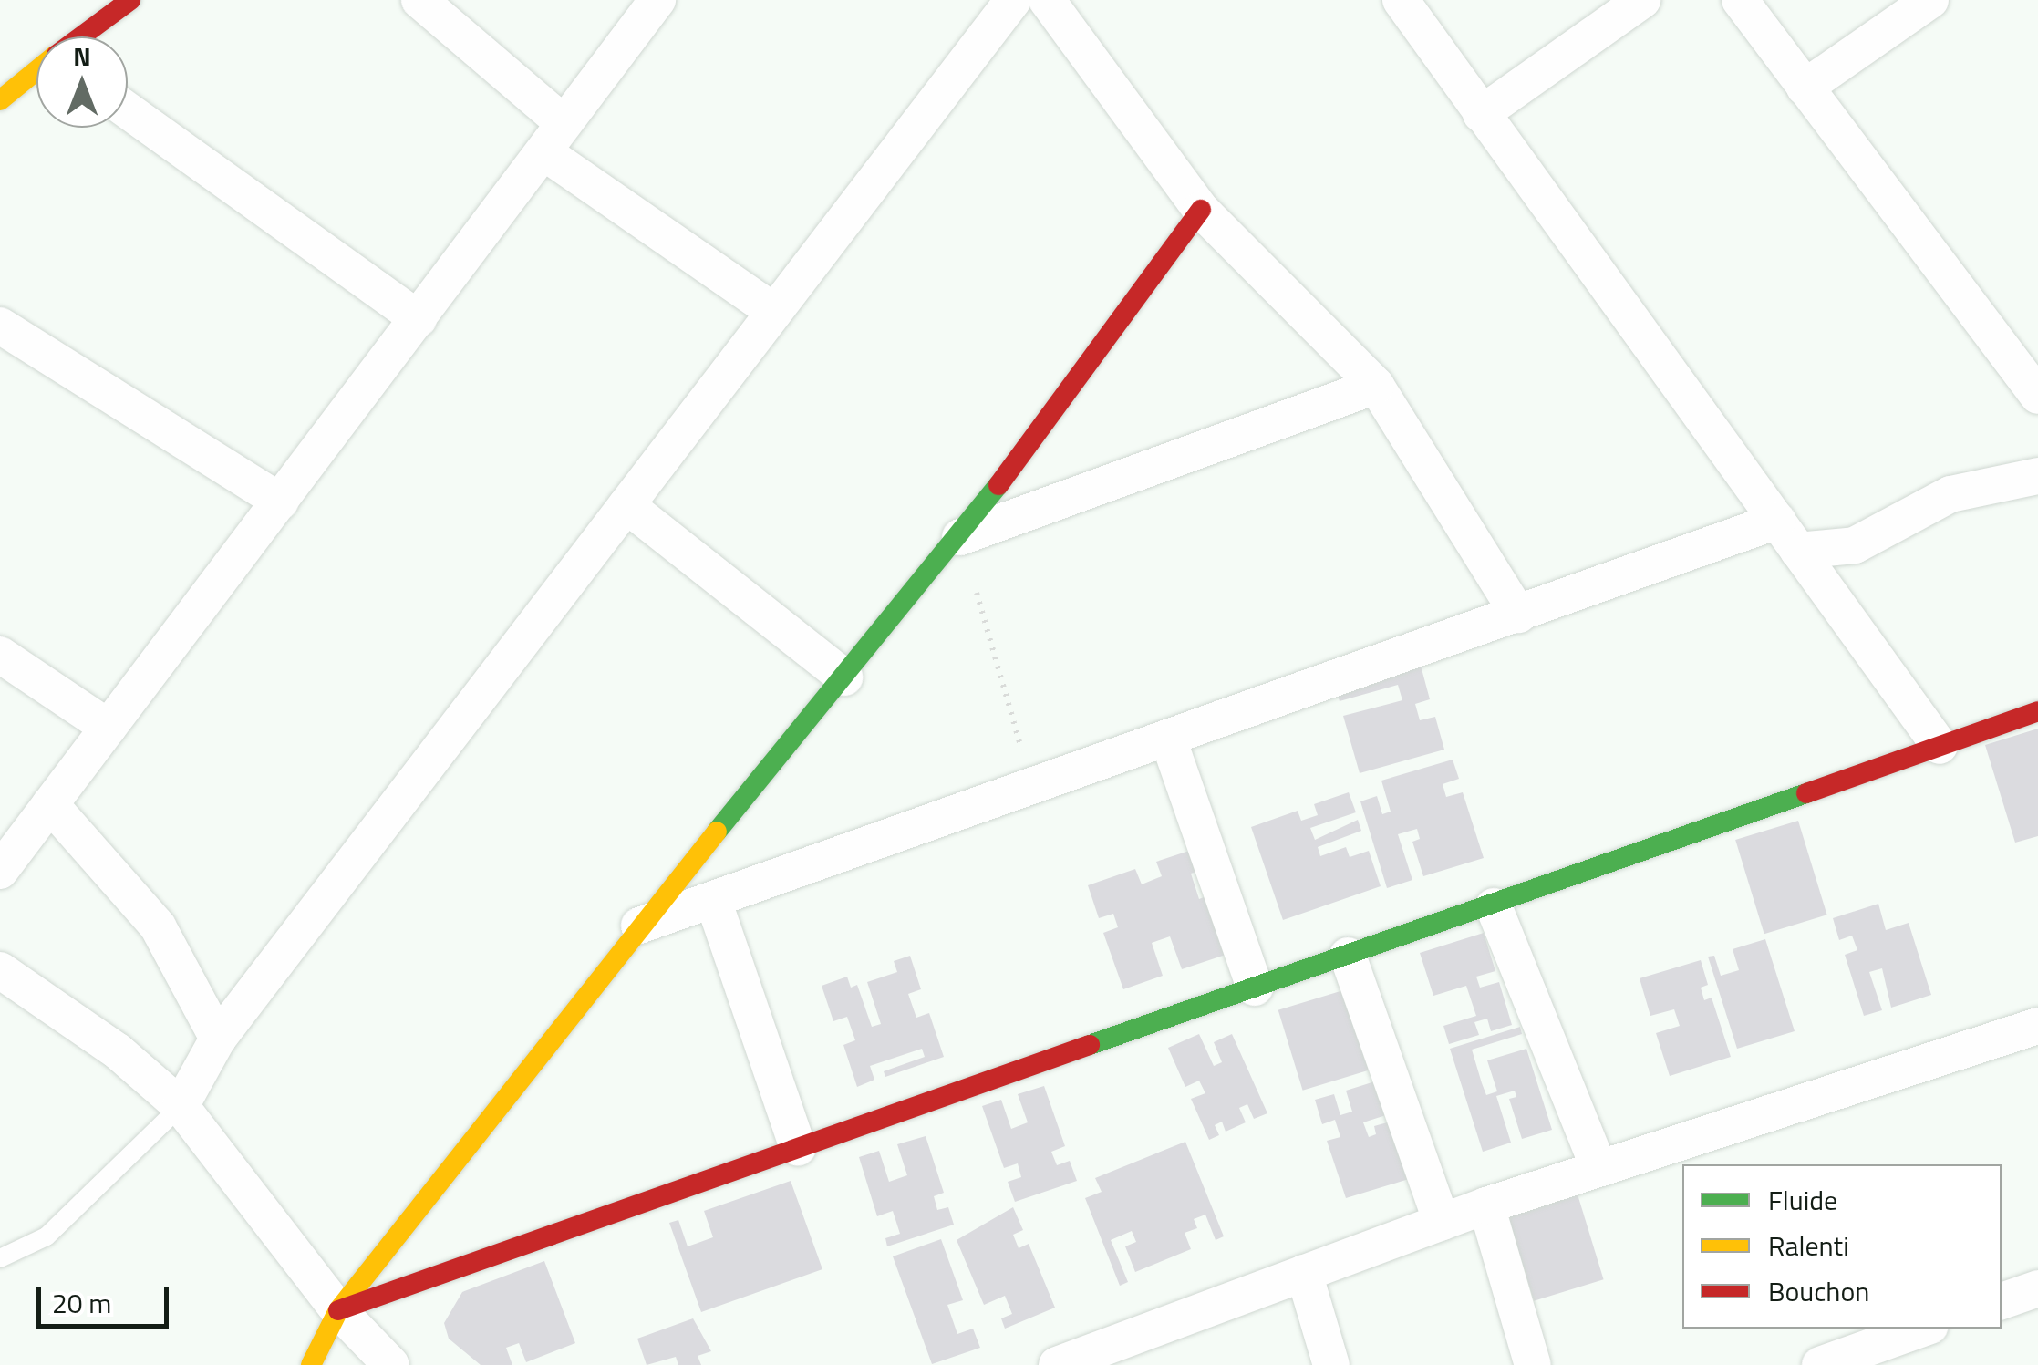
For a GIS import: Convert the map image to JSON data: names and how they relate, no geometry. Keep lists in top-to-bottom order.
{
  "legend": ["Fluide", "Ralenti", "Bouchon"],
  "scale_bar": "20 m",
  "north": "top"
}
